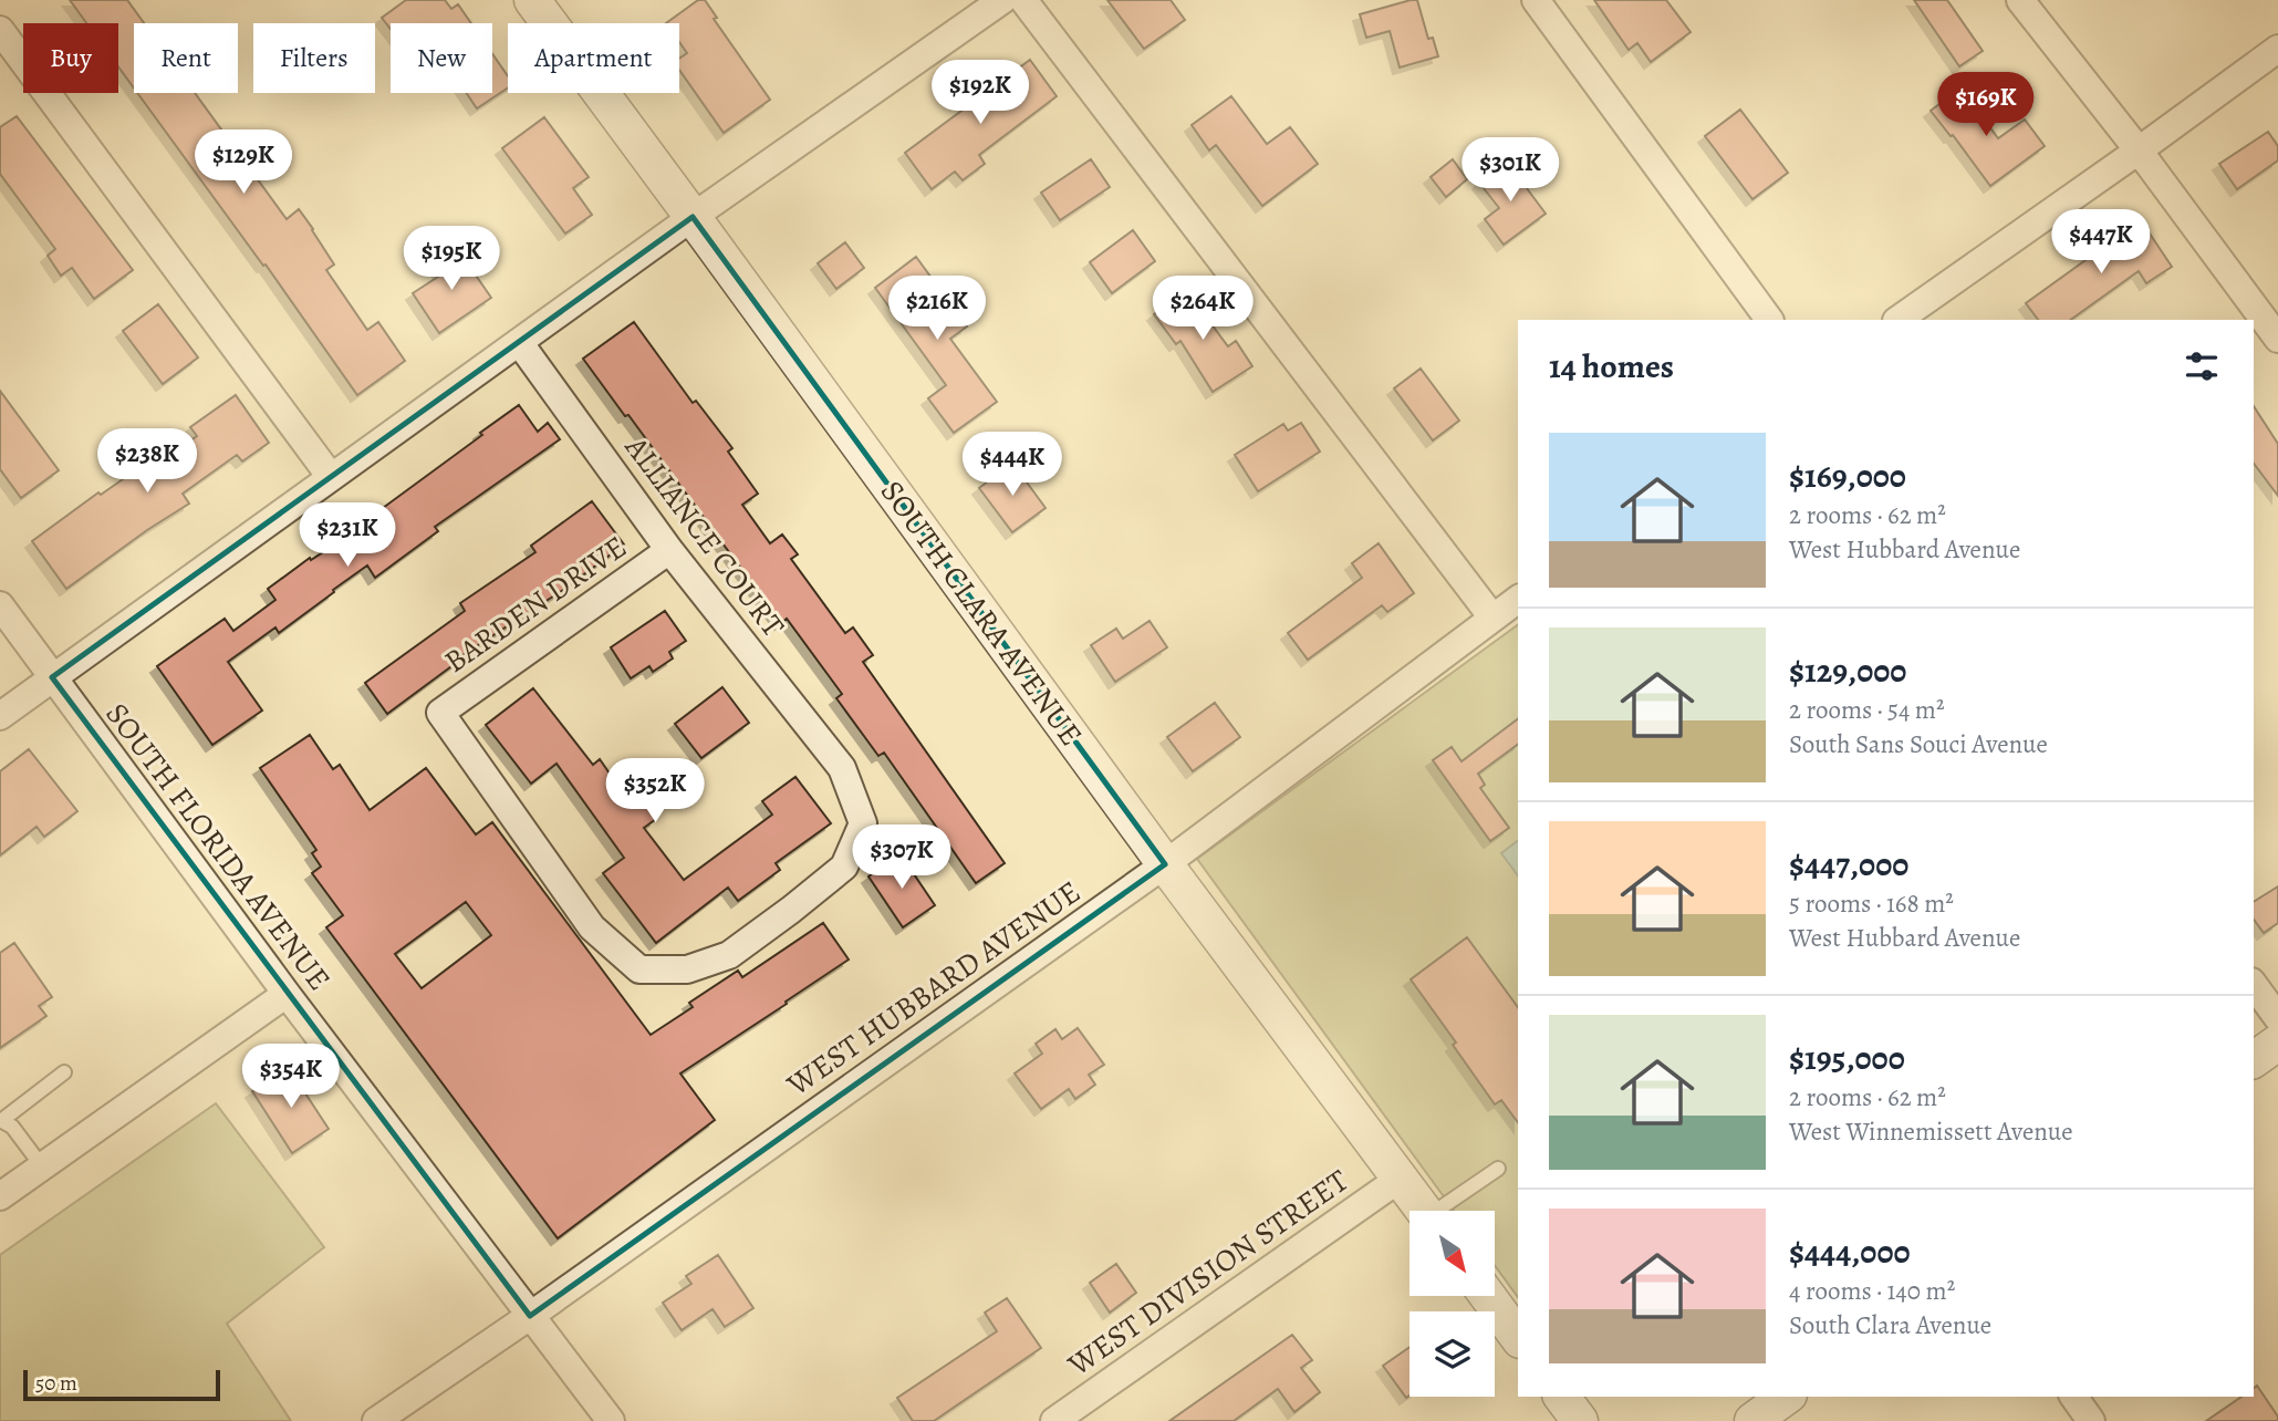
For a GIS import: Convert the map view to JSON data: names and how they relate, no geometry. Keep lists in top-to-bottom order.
{
  "streets": {
    "street": [
      "ALLIANCE COURT",
      "BARDEN DRIVE",
      "SOUTH CLARA AVENUE",
      "SOUTH FLORIDA AVENUE",
      "WEST HUBBARD AVENUE",
      "WEST DIVISION STREET"
    ]
  },
  "crossings": [
    ["ALLIANCE COURT", "BARDEN DRIVE"],
    ["SOUTH CLARA AVENUE", "WEST HUBBARD AVENUE"],
    ["SOUTH CLARA AVENUE", "WEST DIVISION STREET"],
    ["SOUTH FLORIDA AVENUE", "WEST HUBBARD AVENUE"]
  ],
  "scale_bar": "50 m",
  "north": "bottom right",
  "page": {
    "chip": [
      "Buy",
      "Rent",
      "Filters",
      "New",
      "Apartment"
    ],
    "price": [
      "$192K",
      "$169K",
      "$129K",
      "$301K",
      "$447K",
      "$195K",
      "$216K",
      "$264K",
      "$238K",
      "$444K",
      "$231K",
      "$352K",
      "$307K",
      "$354K"
    ],
    "heading": "14 homes",
    "list": [
      {
        "name": "$169,000",
        "note": "2 rooms · 62 m² · West Hubbard Avenue"
      },
      {
        "name": "$129,000",
        "note": "2 rooms · 54 m² · South Sans Souci Avenue"
      },
      {
        "name": "$447,000",
        "note": "5 rooms · 168 m² · West Hubbard Avenue"
      },
      {
        "name": "$195,000",
        "note": "2 rooms · 62 m² · West Winnemissett Avenue"
      },
      {
        "name": "$444,000",
        "note": "4 rooms · 140 m² · South Clara Avenue"
      }
    ],
    "scale": "50 m"
  }
}
